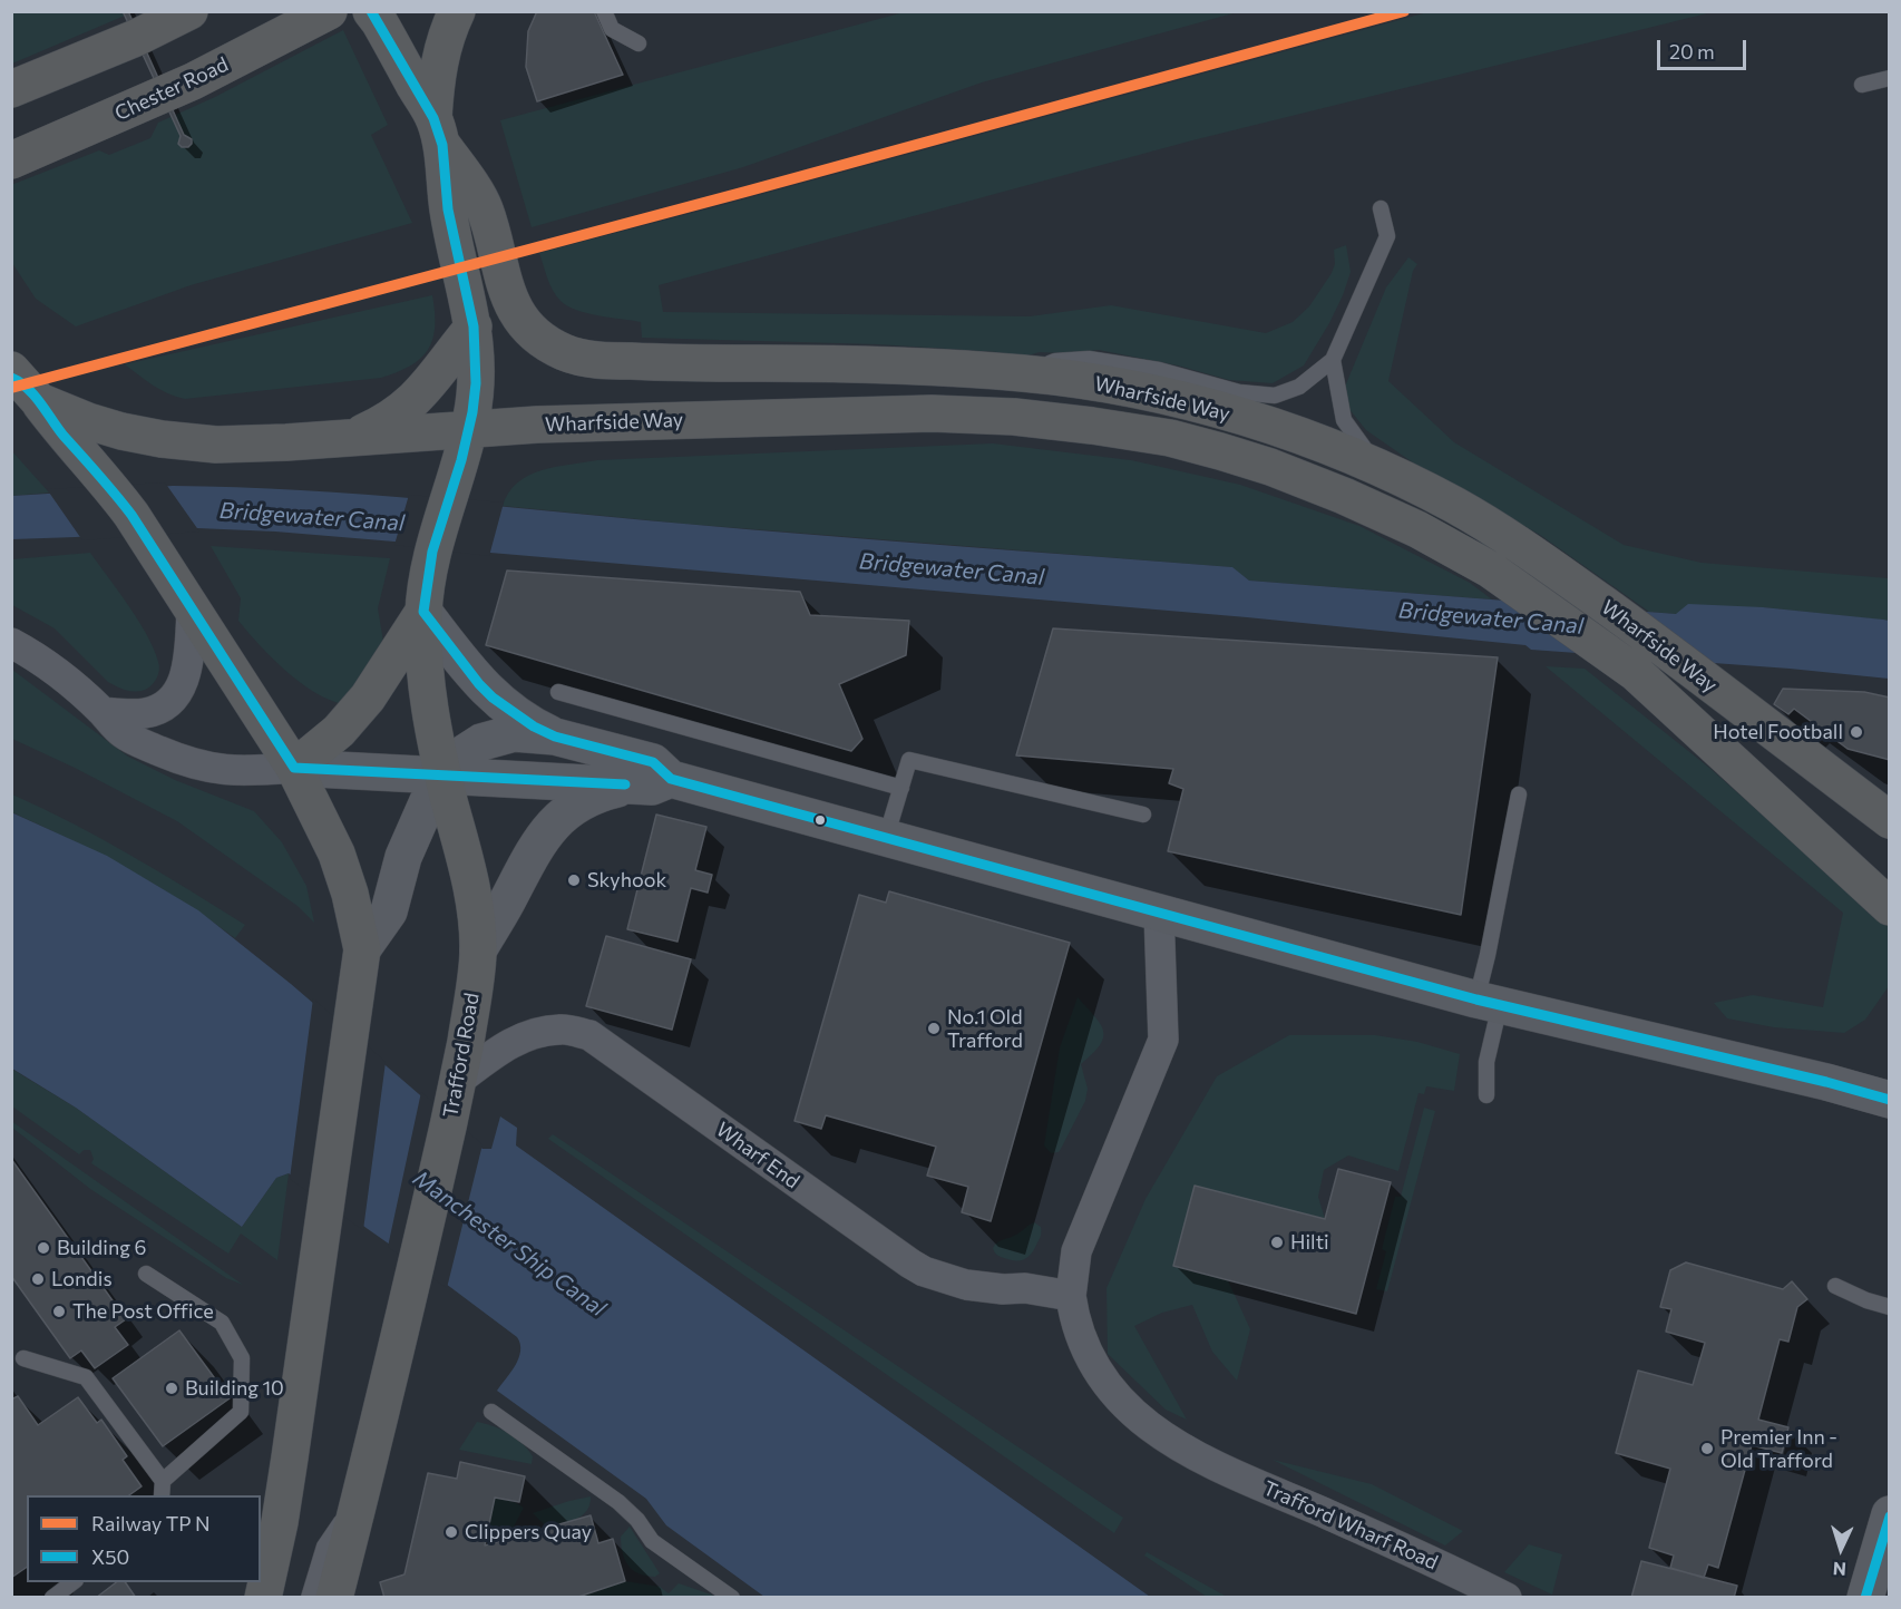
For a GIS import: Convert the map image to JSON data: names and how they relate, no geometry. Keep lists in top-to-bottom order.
{
  "streets": {
    "highway": ["Chester Road", "Wharfside Way", "Trafford Road"],
    "street": ["Wharf End", "Trafford Wharf Road"]
  },
  "crossings": [
    ["Wharfside Way", "Trafford Road"],
    ["Trafford Road", "Wharf End"],
    ["Wharf End", "Trafford Wharf Road"]
  ],
  "water": ["Bridgewater Canal", "Manchester Ship Canal"],
  "places": [
    "Hotel Football",
    "Skyhook",
    "No.1 Old Trafford",
    "Hilti",
    "Building 6",
    "Londis",
    "The Post Office",
    "Building 10",
    "Premier Inn - Old Trafford",
    "Clippers Quay"
  ],
  "lines": ["transit line X50"],
  "legend": ["Railway TP N", "X50"],
  "scale_bar": "20 m",
  "north": "bottom"
}
